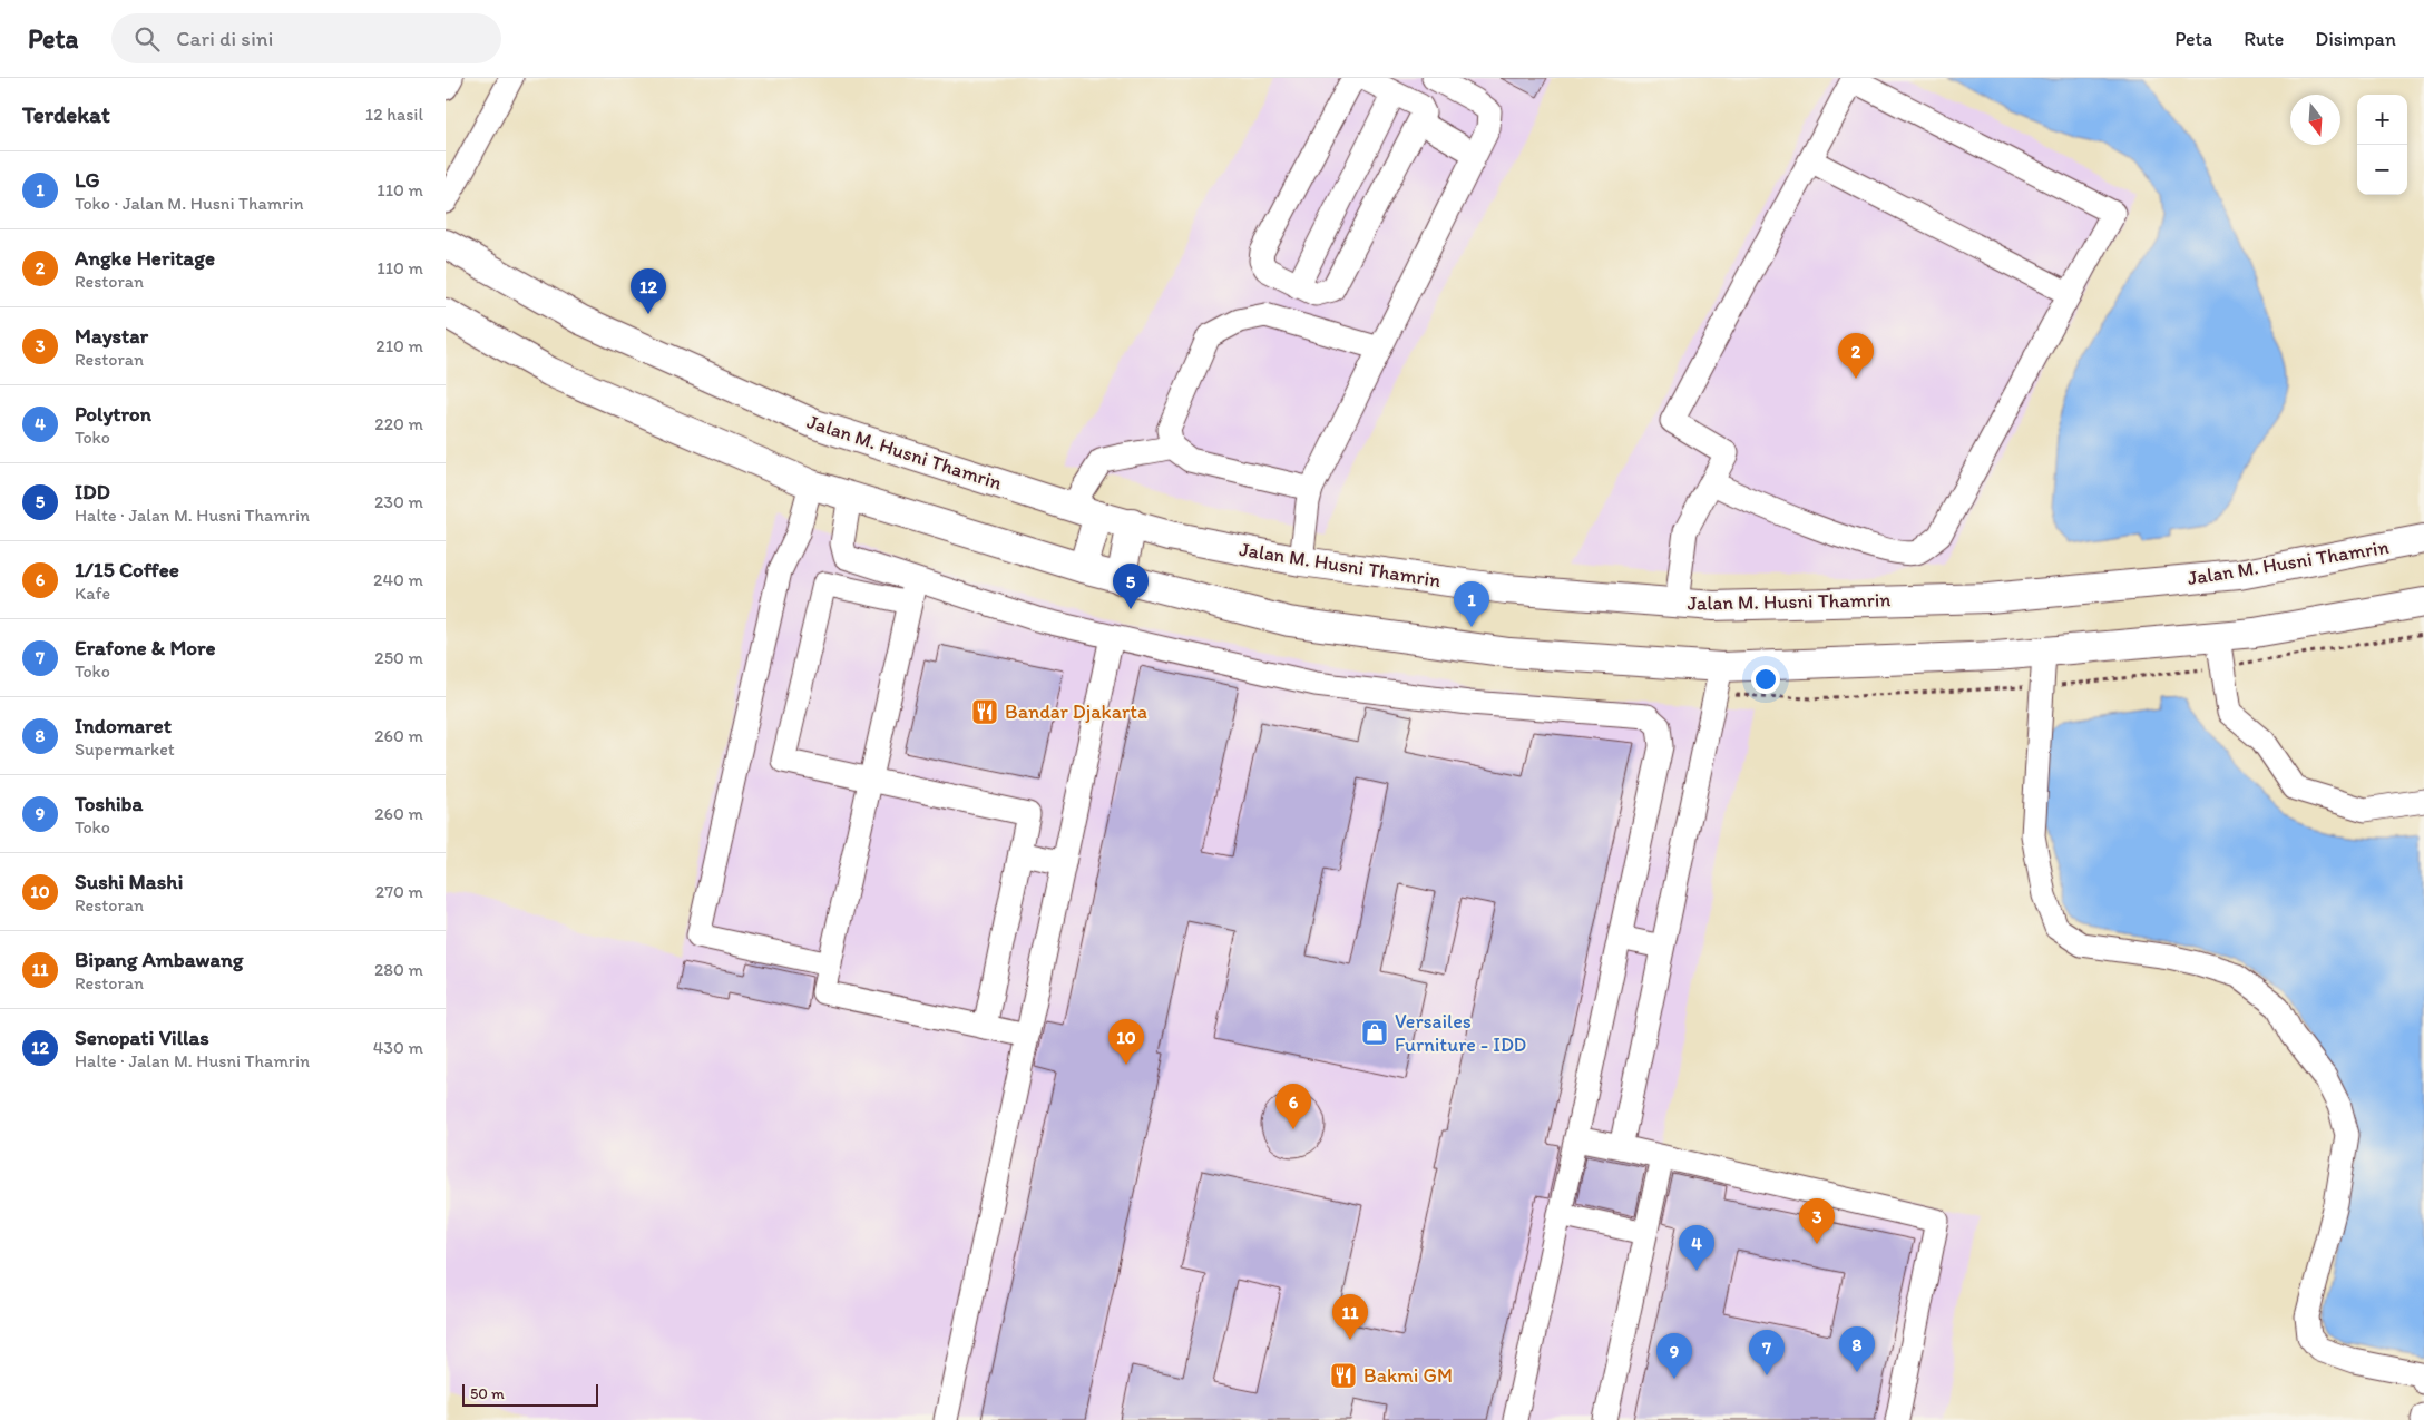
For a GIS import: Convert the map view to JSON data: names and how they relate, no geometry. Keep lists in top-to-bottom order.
{
  "streets": {
    "main road": ["Jalan M. Husni Thamrin"]
  },
  "places": {
    "restaurant": ["Bandar Djakarta", "Bakmi GM"],
    "shop": ["Versailes Furniture - IDD"]
  },
  "scale_bar": "50 m",
  "north": "bottom",
  "page": {
    "header": "Peta",
    "search": "Cari di sini",
    "nav": ["Peta", "Rute", "Disimpan"],
    "heading": ["Terdekat", "12 hasil"],
    "map_buttons": ["+", "−"],
    "list": [
      {
        "mark": "1",
        "name": "LG",
        "note": "Toko · Jalan M. Husni Thamrin",
        "value": "110 m"
      },
      {
        "mark": "2",
        "name": "Angke Heritage",
        "note": "Restoran",
        "value": "110 m"
      },
      {
        "mark": "3",
        "name": "Maystar",
        "note": "Restoran",
        "value": "210 m"
      },
      {
        "mark": "4",
        "name": "Polytron",
        "note": "Toko",
        "value": "220 m"
      },
      {
        "mark": "5",
        "name": "IDD",
        "note": "Halte · Jalan M. Husni Thamrin",
        "value": "230 m"
      },
      {
        "mark": "6",
        "name": "1/15 Coffee",
        "note": "Kafe",
        "value": "240 m"
      },
      {
        "mark": "7",
        "name": "Erafone & More",
        "note": "Toko",
        "value": "250 m"
      },
      {
        "mark": "8",
        "name": "Indomaret",
        "note": "Supermarket",
        "value": "260 m"
      },
      {
        "mark": "9",
        "name": "Toshiba",
        "note": "Toko",
        "value": "260 m"
      },
      {
        "mark": "10",
        "name": "Sushi Mashi",
        "note": "Restoran",
        "value": "270 m"
      },
      {
        "mark": "11",
        "name": "Bipang Ambawang",
        "note": "Restoran",
        "value": "280 m"
      },
      {
        "mark": "12",
        "name": "Senopati Villas",
        "note": "Halte · Jalan M. Husni Thamrin",
        "value": "430 m"
      }
    ],
    "pins": [
      "12",
      "2",
      "5",
      "1",
      "10",
      "6",
      "3",
      "4",
      "11",
      "8",
      "7",
      "9"
    ],
    "scale": "50 m"
  }
}
